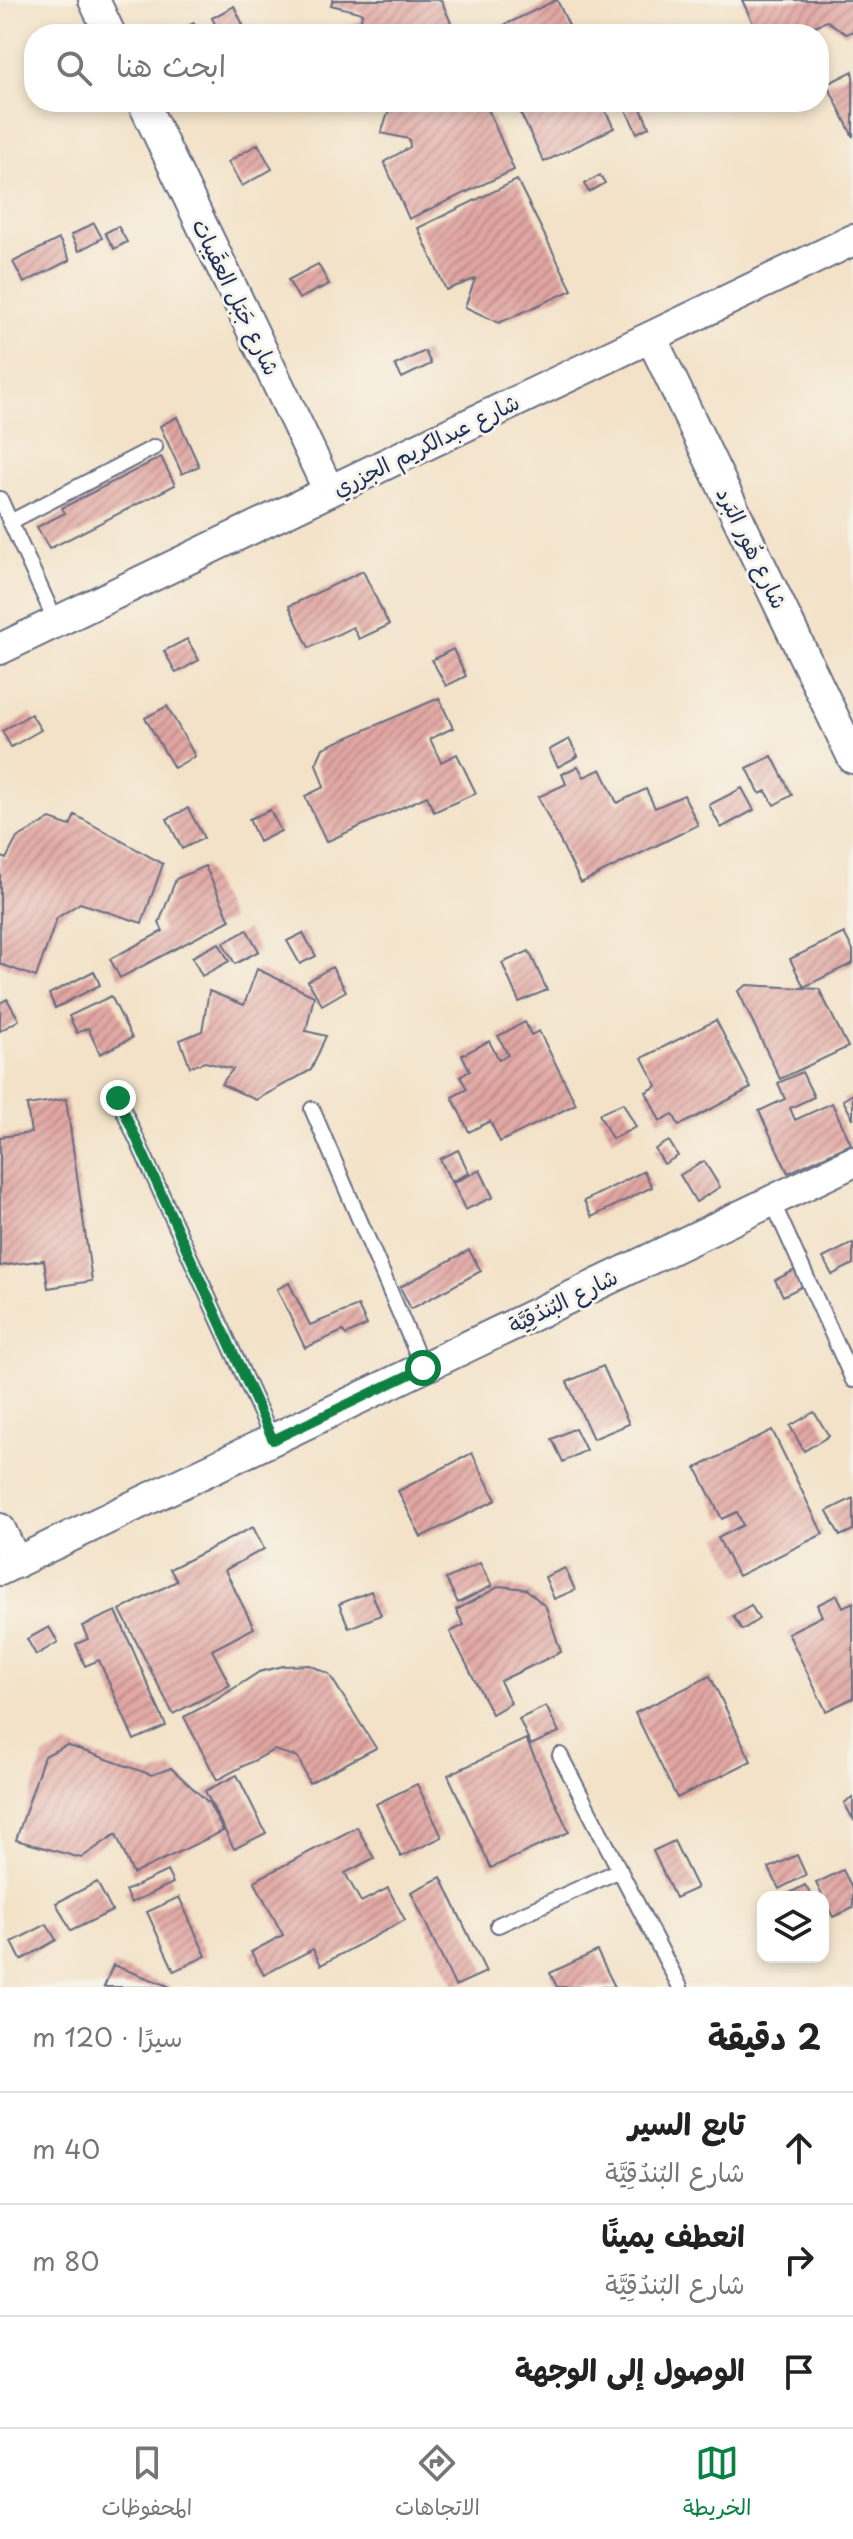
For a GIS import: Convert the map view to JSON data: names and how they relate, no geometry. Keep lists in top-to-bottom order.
{
  "streets": {
    "street": [
      "شارع جَبَل العقَيبات",
      "شارع عبدالكريم الجزري",
      "شارع هُور البَرد",
      "شارع البُندُقِيَّة"
    ]
  },
  "crossings": [
    ["شارع جَبَل العقَيبات", "شارع عبدالكريم الجزري"],
    ["شارع عبدالكريم الجزري", "شارع هُور البَرد"]
  ],
  "page": {
    "search": "ابحث هنا",
    "heading": ["2 دقيقة", "سيرًا · 120 m"],
    "list": [
      ["تابع السير", "شارع البُندُقِيَّة", "40 m"],
      ["انعطف يمينًا", "شارع البُندُقِيَّة", "80 m"],
      "الوصول إلى الوجهة"
    ],
    "nav": ["الخريطة", "الاتجاهات", "المحفوظات"]
  }
}
